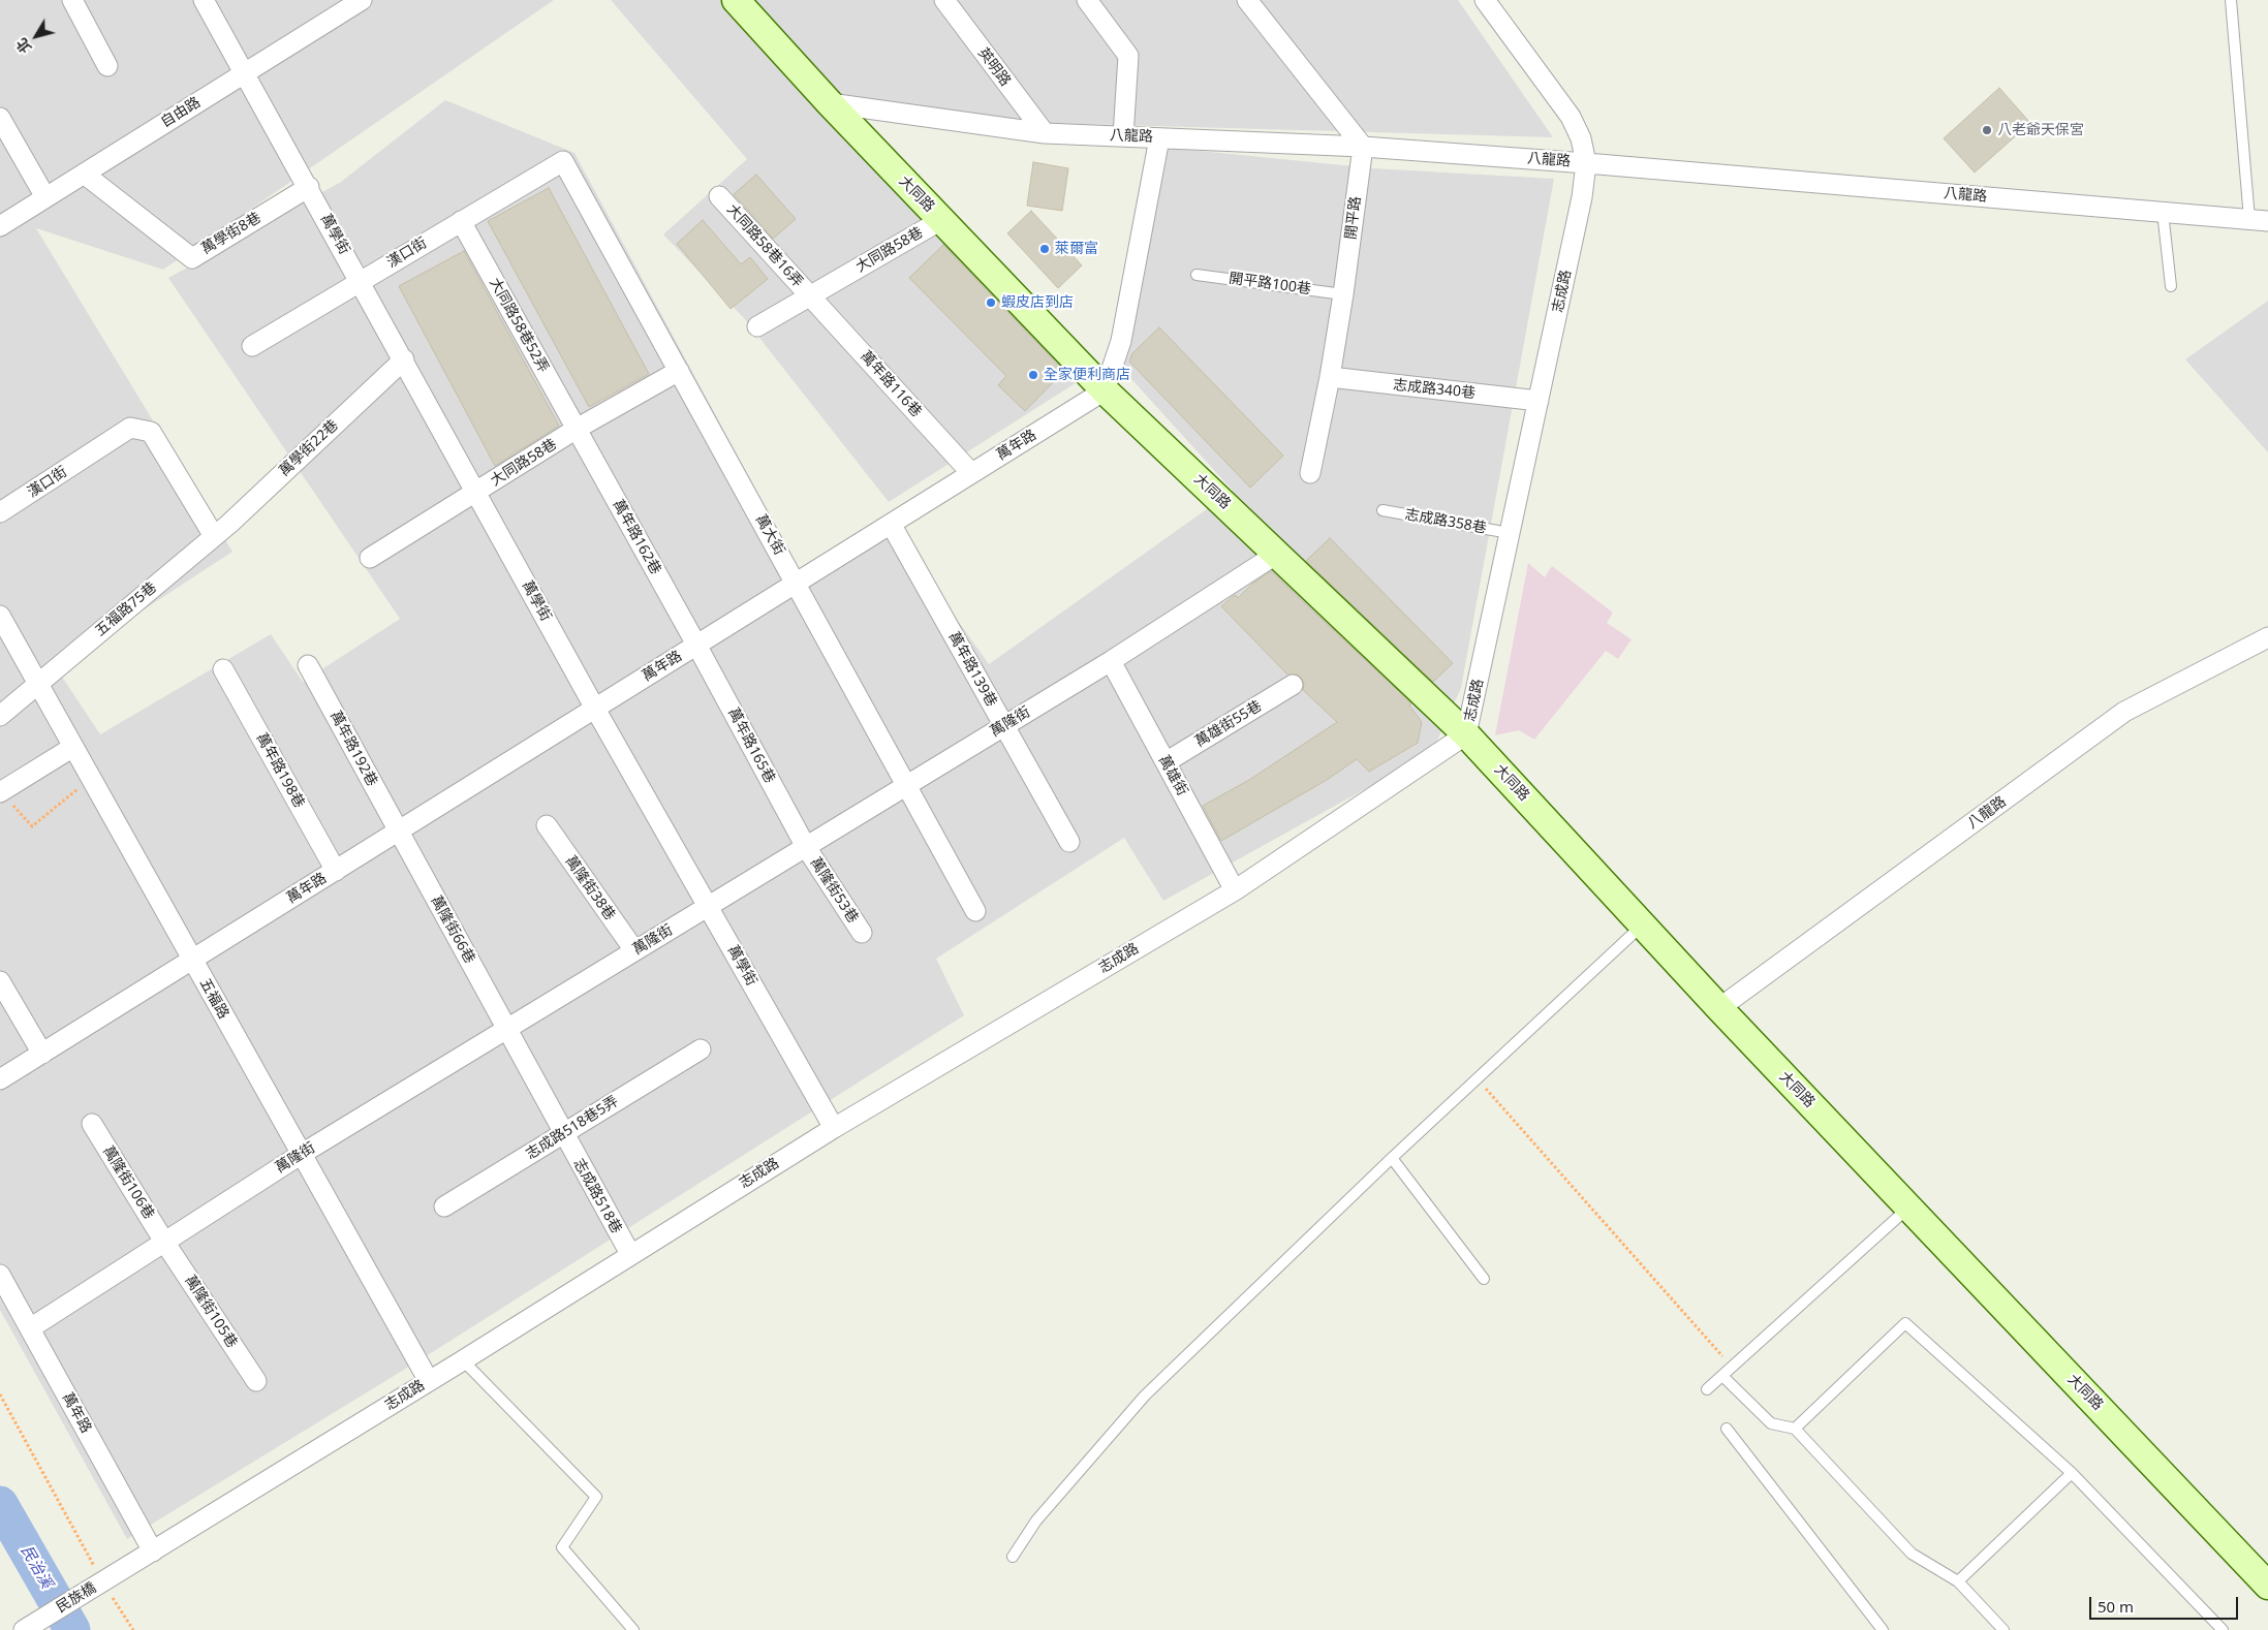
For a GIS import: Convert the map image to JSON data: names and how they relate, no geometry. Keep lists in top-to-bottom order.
{
  "streets": {
    "main road": ["大同路"],
    "street": [
      "英明路",
      "自由路",
      "八龍路",
      "開平路",
      "萬學街8巷",
      "萬學街",
      "大同路58巷16弄",
      "大同路58巷",
      "漢口街",
      "志成路",
      "大同路58巷52弄",
      "萬年路116巷",
      "志成路340巷",
      "萬年路",
      "萬學街22巷",
      "萬大街",
      "萬年路162巷",
      "五福路75巷",
      "萬年路139巷",
      "萬隆街",
      "萬雄街55巷",
      "萬年路165巷",
      "萬年路192巷",
      "萬年路198巷",
      "萬雄街",
      "萬隆街38巷",
      "萬隆街53巷",
      "萬隆街66巷",
      "五福路",
      "志成路518巷5弄",
      "萬隆街106巷",
      "志成路518巷",
      "萬隆街105巷",
      "民族橋"
    ],
    "lane": ["開平路100巷", "志成路358巷"]
  },
  "crossings": [
    ["英明路", "八龍路"],
    ["自由路", "萬學街8巷"],
    ["自由路", "萬學街"],
    ["八龍路", "大同路"],
    ["八龍路", "開平路"],
    ["八龍路", "志成路"],
    ["大同路", "大同路58巷"],
    ["大同路", "志成路"],
    ["大同路", "萬年路"],
    ["大同路", "萬隆街"],
    ["開平路", "開平路100巷"],
    ["開平路", "志成路340巷"],
    ["萬學街8巷", "萬學街"],
    ["萬學街", "大同路58巷"],
    ["萬學街", "漢口街"],
    ["萬學街", "志成路"],
    ["萬學街", "萬年路"],
    ["萬學街", "萬學街22巷"],
    ["萬學街", "萬隆街"],
    ["大同路58巷16弄", "大同路58巷"],
    ["大同路58巷16弄", "萬年路116巷"],
    ["大同路58巷", "大同路58巷52弄"],
    ["大同路58巷", "萬年路116巷"],
    ["大同路58巷", "萬大街"],
    ["大同路58巷", "萬年路162巷"],
    ["漢口街", "大同路58巷52弄"],
    ["漢口街", "萬學街22巷"],
    ["漢口街", "萬大街"],
    ["漢口街", "五福路75巷"],
    ["志成路", "志成路340巷"],
    ["志成路", "萬年路"],
    ["志成路", "志成路358巷"],
    ["志成路", "萬雄街"],
    ["志成路", "五福路"],
    ["志成路", "志成路518巷"],
    ["志成路", "民族橋"],
    ["大同路58巷52弄", "萬年路162巷"],
    ["萬年路116巷", "萬年路"],
    ["萬年路", "萬大街"],
    ["萬年路", "萬年路162巷"],
    ["萬年路", "萬年路139巷"],
    ["萬年路", "萬隆街"],
    ["萬年路", "萬年路165巷"],
    ["萬年路", "萬年路192巷"],
    ["萬年路", "萬年路198巷"],
    ["萬年路", "萬隆街66巷"],
    ["萬年路", "五福路"],
    ["萬學街22巷", "五福路75巷"],
    ["萬大街", "萬隆街"],
    ["萬年路162巷", "萬年路165巷"],
    ["五福路75巷", "五福路"],
    ["萬年路139巷", "萬隆街"],
    ["萬隆街", "萬年路165巷"],
    ["萬隆街", "萬雄街"],
    ["萬隆街", "萬隆街38巷"],
    ["萬隆街", "萬隆街53巷"],
    ["萬隆街", "萬隆街66巷"],
    ["萬隆街", "五福路"],
    ["萬隆街", "萬隆街106巷"],
    ["萬隆街", "志成路518巷"],
    ["萬隆街", "萬隆街105巷"],
    ["萬雄街55巷", "萬雄街"],
    ["萬年路165巷", "萬隆街53巷"],
    ["萬年路192巷", "萬隆街66巷"],
    ["萬隆街66巷", "志成路518巷"],
    ["志成路518巷5弄", "志成路518巷"],
    ["萬隆街106巷", "萬隆街105巷"]
  ],
  "water": ["民治溪"],
  "places": [
    "八老爺天保宮",
    "萊爾富",
    "蝦皮店到店",
    "全家便利商店"
  ],
  "scale_bar": "50 m",
  "north": "bottom left"
}
